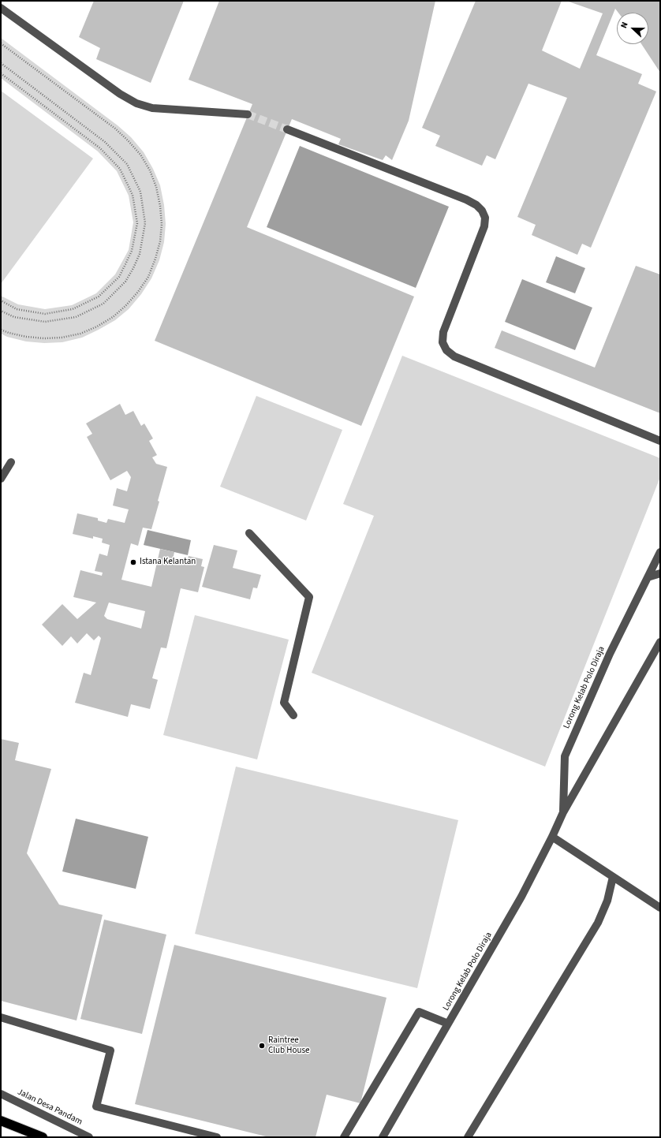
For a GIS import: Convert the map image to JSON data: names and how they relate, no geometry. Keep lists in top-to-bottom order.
{
  "streets": {
    "street": ["Lorong Kelab Polo Diraja", "Jalan Desa Pandam"]
  },
  "places": ["Istana Kelantan", "Raintree Club House"],
  "north": "left"
}
